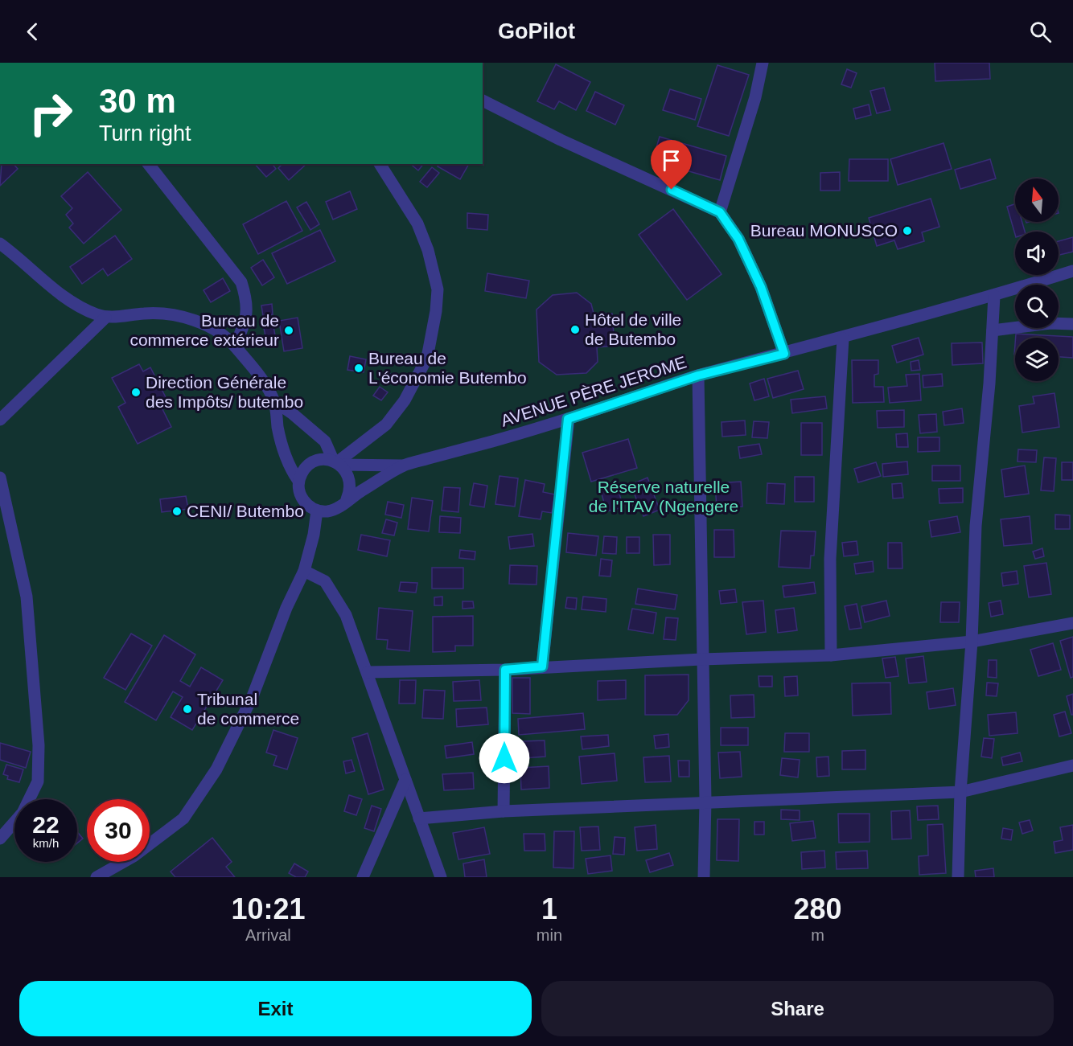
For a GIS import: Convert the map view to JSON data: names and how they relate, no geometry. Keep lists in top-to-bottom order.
{
  "streets": {
    "street": ["AVENUE PÈRE JEROME"]
  },
  "parks": ["Réserve naturelle de l'ITAV (Ngengere"],
  "places": [
    "Bureau MONUSCO",
    "Hôtel de ville de Butembo",
    "Bureau de commerce extérieur",
    "Bureau de L'économie Butembo",
    "Direction Générale des Impôts/ butembo",
    "CENI/ Butembo",
    "Tribunal de commerce"
  ],
  "north": "top",
  "page": {
    "header": "GoPilot",
    "turn": ["30 m", "Turn right"],
    "speed": "22 km/h",
    "limit": "30",
    "eta": [
      "10:21",
      "Arrival",
      "1",
      "min",
      "280",
      "m"
    ],
    "buttons": ["Exit", "Share"]
  }
}
